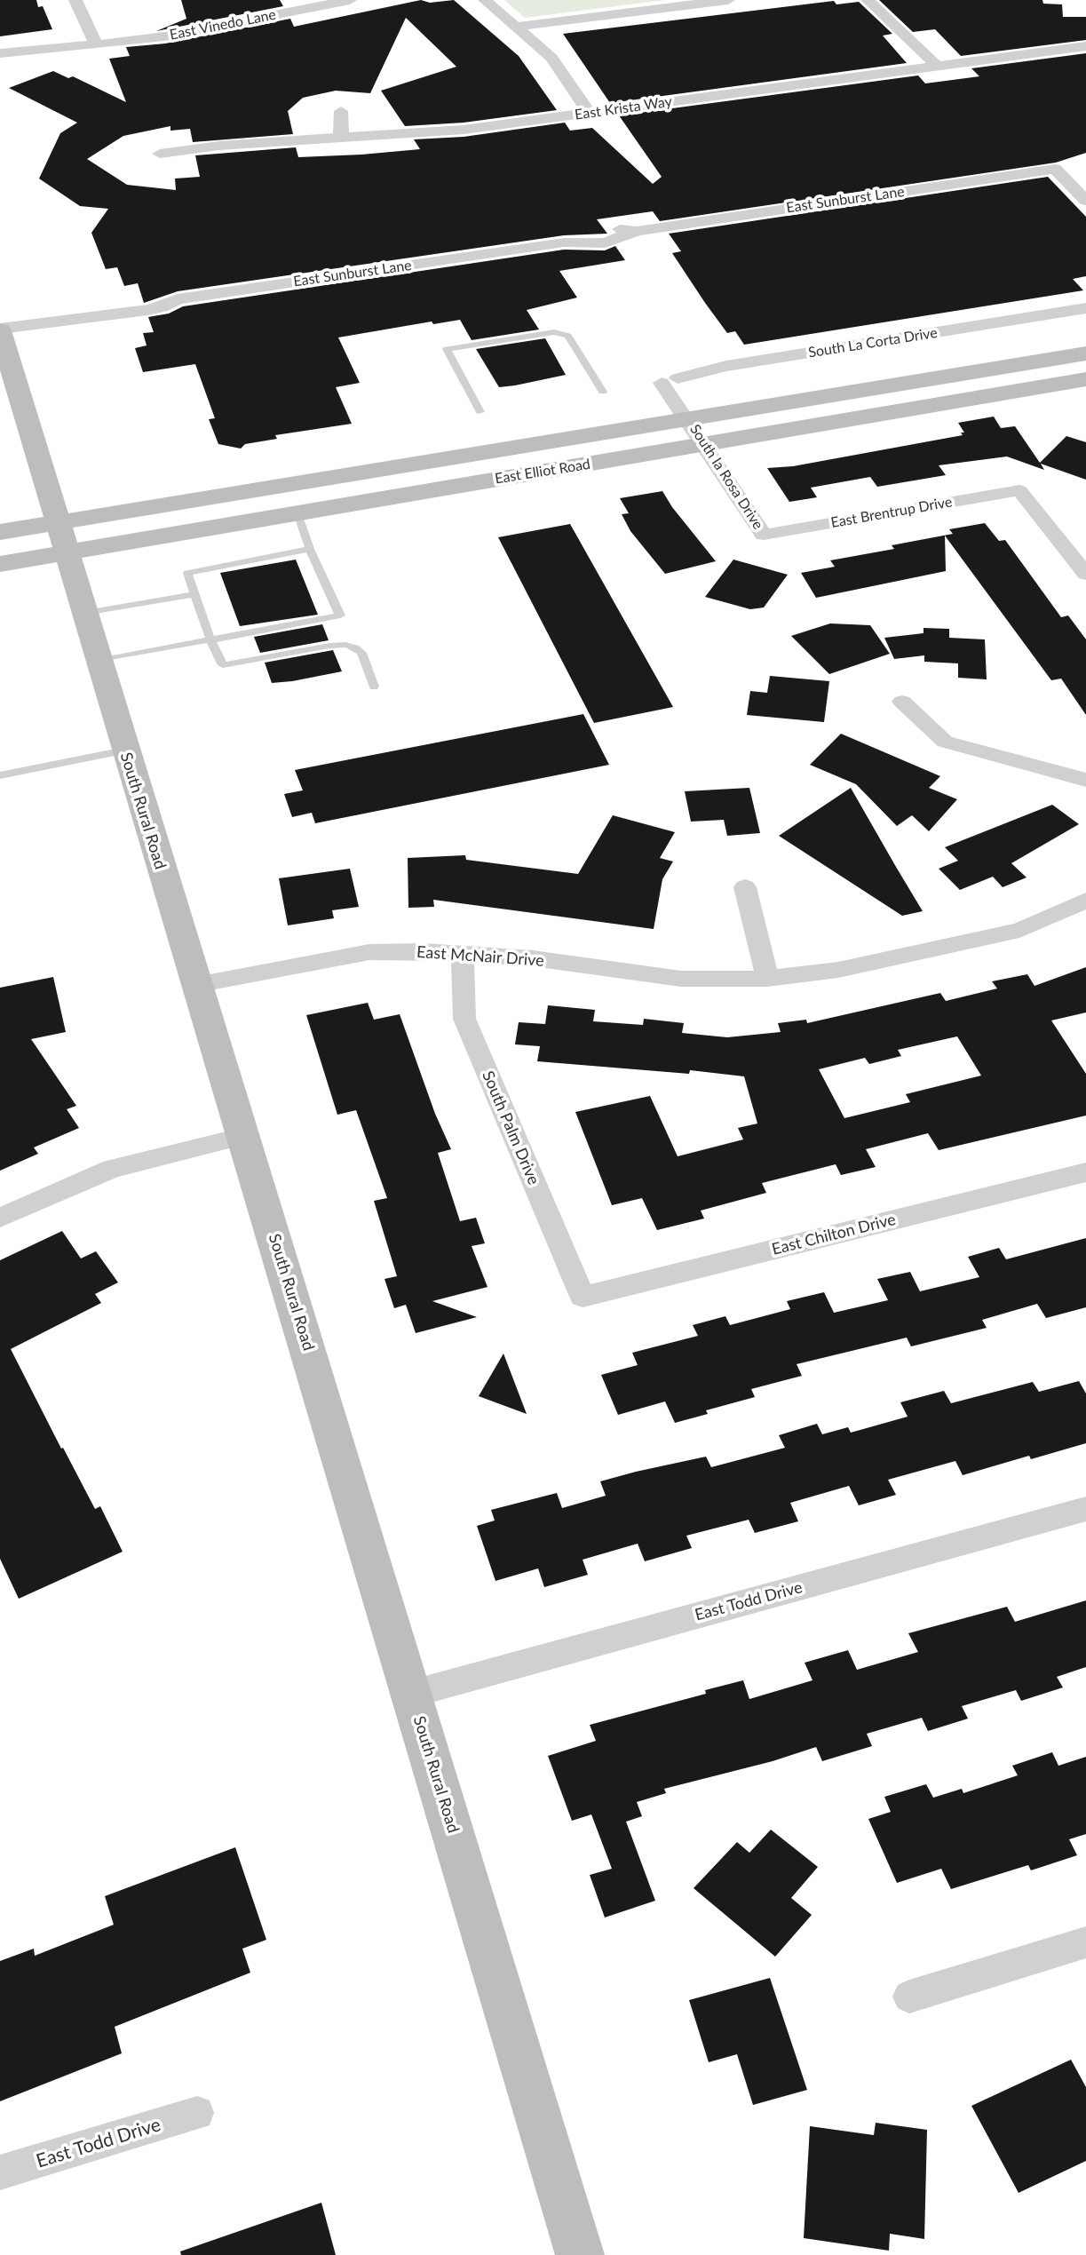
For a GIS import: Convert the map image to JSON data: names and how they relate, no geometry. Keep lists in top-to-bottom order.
{
  "streets": {
    "main road": ["East Elliot Road", "South Rural Road"],
    "street": [
      "East Vinedo Lane",
      "East Krista Way",
      "East Sunburst Lane",
      "South La Corta Drive",
      "South la Rosa Drive",
      "East Brentrup Drive",
      "East McNair Drive",
      "South Palm Drive",
      "East Chilton Drive",
      "East Todd Drive"
    ]
  },
  "crossings": [
    ["South La Corta Drive", "South la Rosa Drive"],
    ["East Elliot Road", "South la Rosa Drive"],
    ["East Elliot Road", "South Rural Road"],
    ["South la Rosa Drive", "East Brentrup Drive"],
    ["South Rural Road", "East McNair Drive"],
    ["South Rural Road", "East Todd Drive"],
    ["East McNair Drive", "South Palm Drive"],
    ["South Palm Drive", "East Chilton Drive"]
  ]
}
